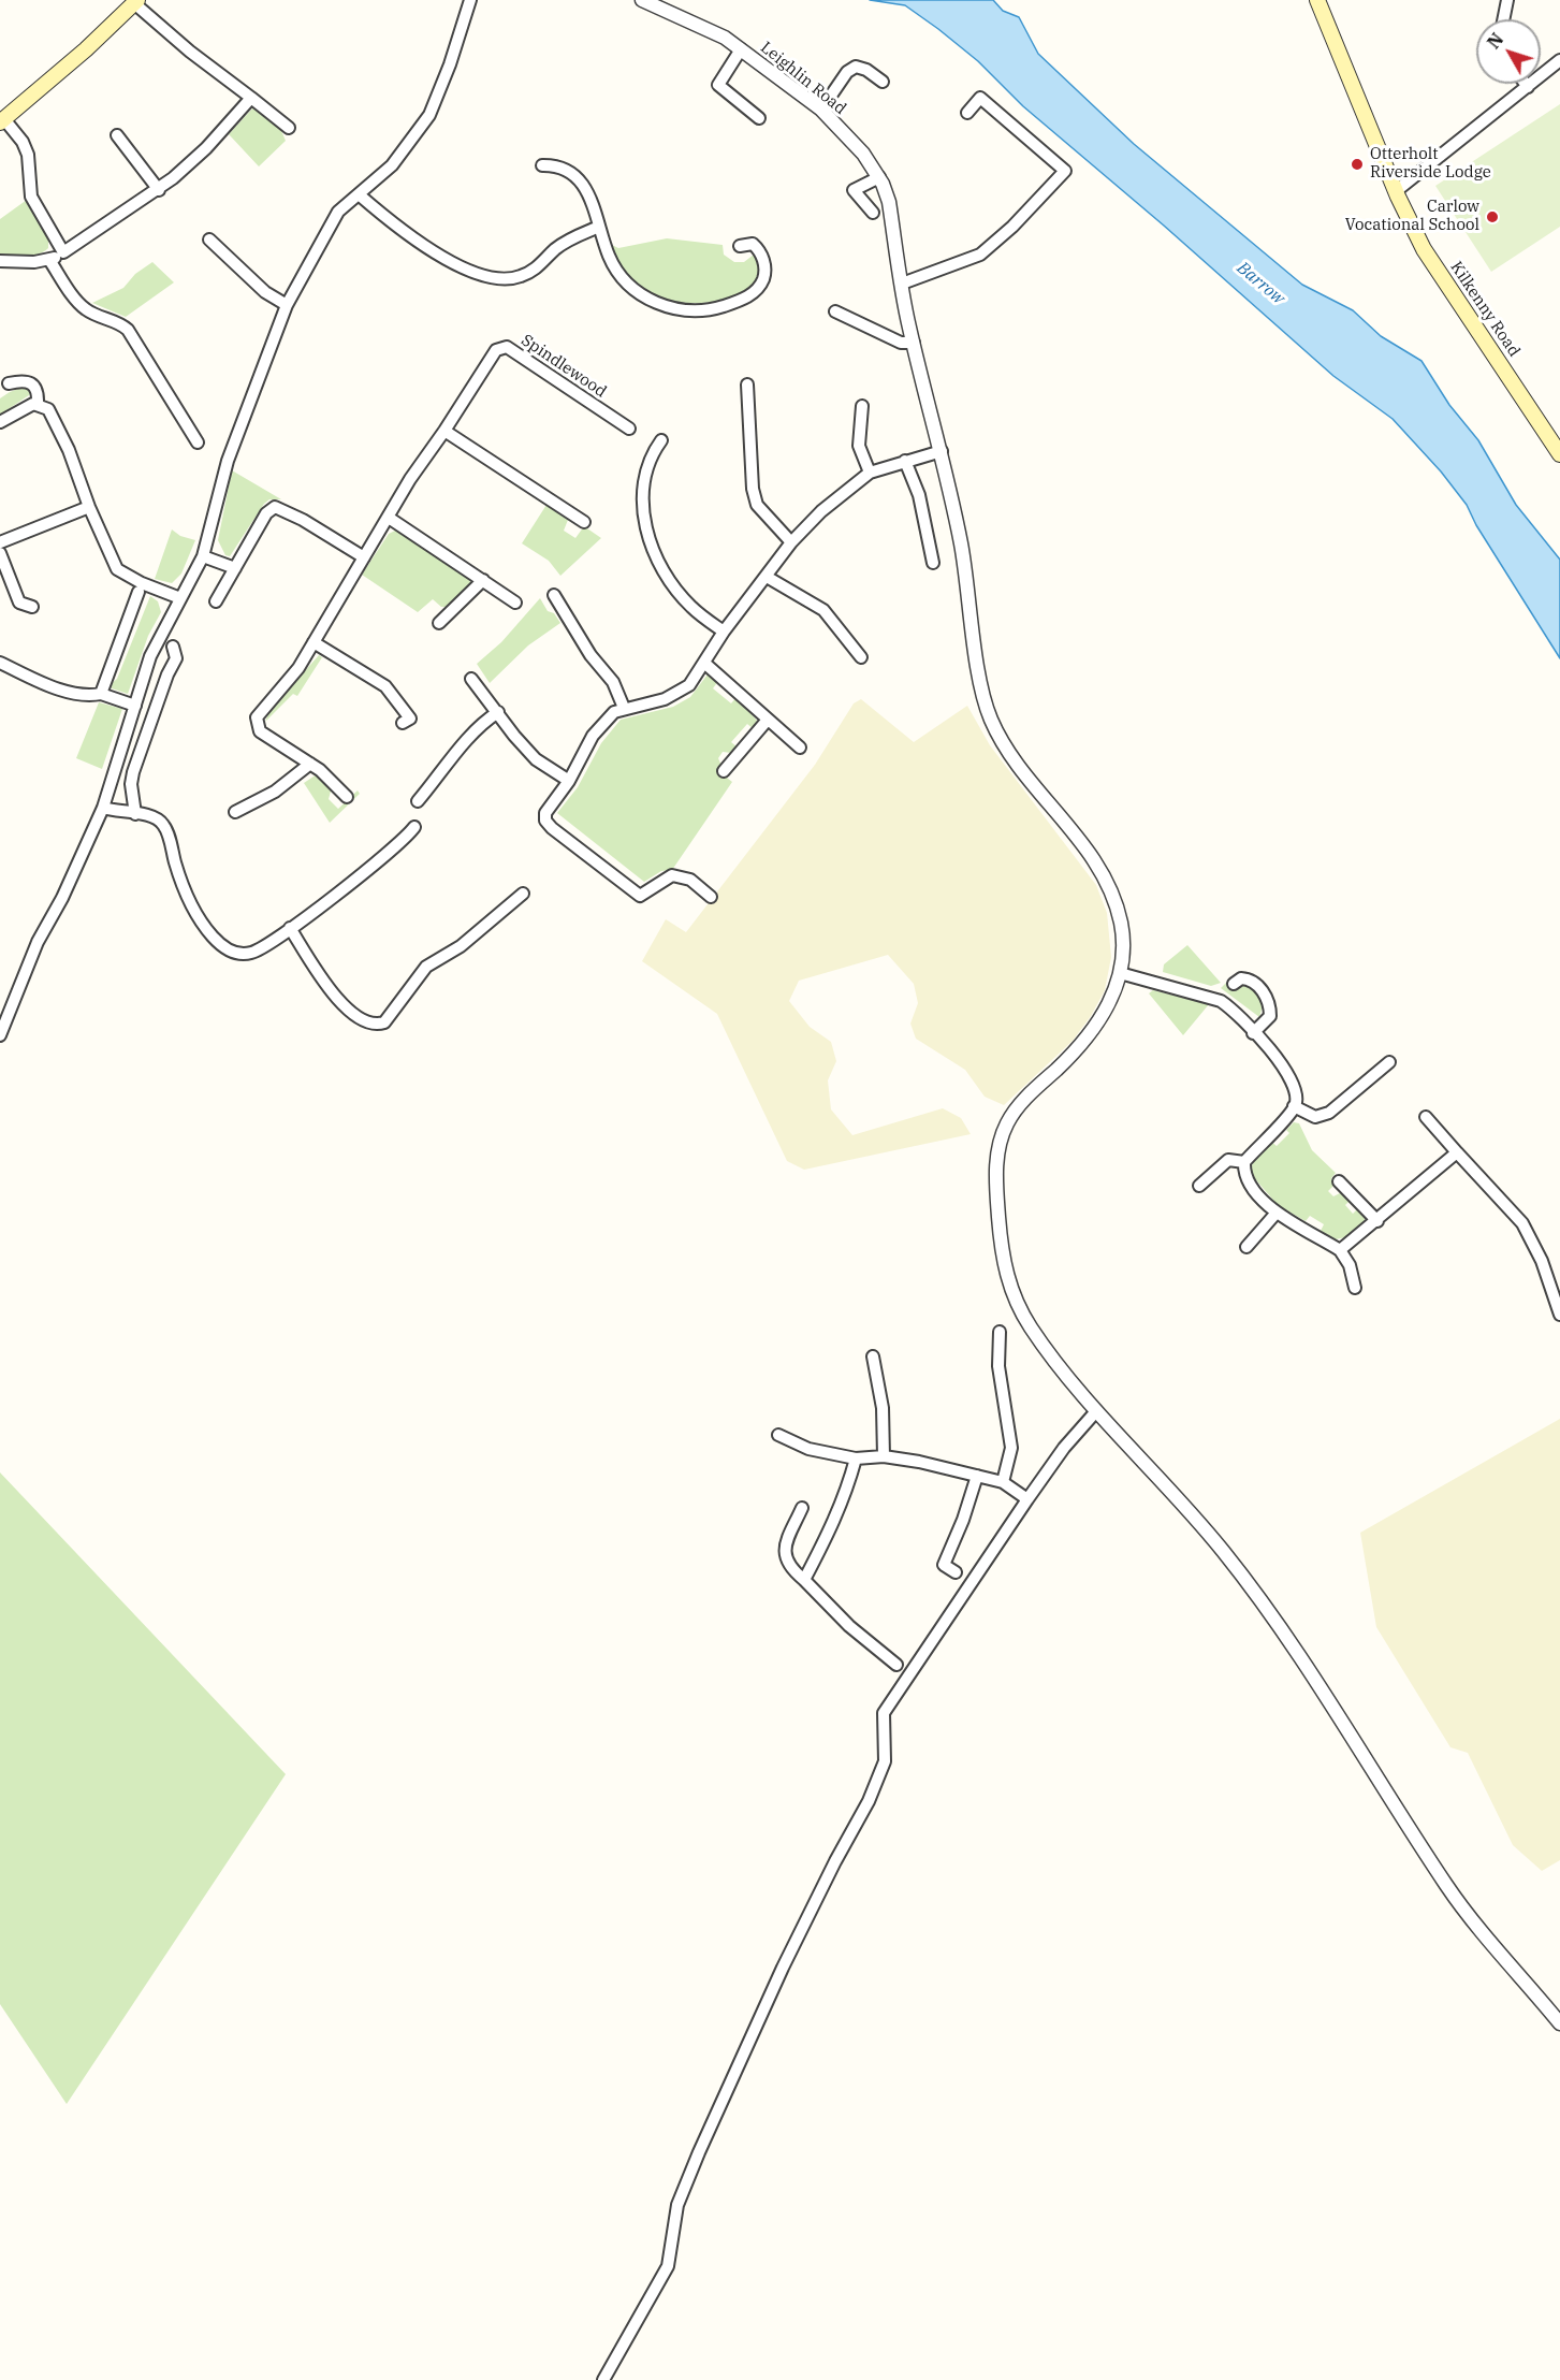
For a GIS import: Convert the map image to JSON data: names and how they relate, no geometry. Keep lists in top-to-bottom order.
{
  "streets": {
    "main road": ["Kilkenny Road"],
    "street": ["Leighlin Road", "Spindlewood"]
  },
  "water": ["Barrow"],
  "places": ["Otterholt Riverside Lodge", "Carlow Vocational School"],
  "north": "top left"
}
